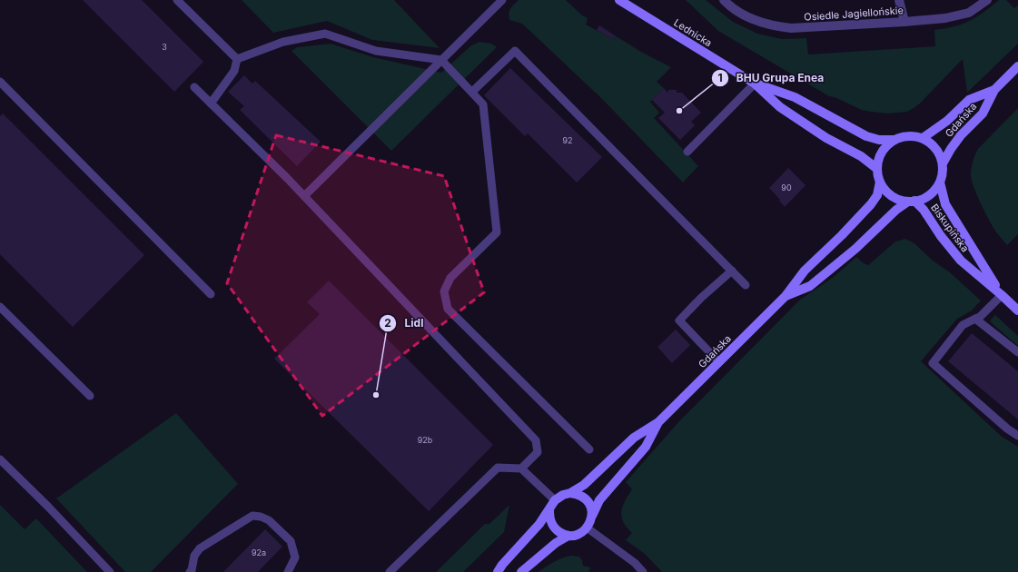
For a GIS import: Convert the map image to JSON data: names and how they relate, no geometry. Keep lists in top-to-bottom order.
{
  "streets": {
    "street": [
      "Osiedle Jagiellońskie",
      "Lednicka",
      "Gdańska",
      "Biskupińska"
    ]
  },
  "crossings": [
    ["Lednicka", "Gdańska"],
    ["Lednicka", "Biskupińska"],
    ["Gdańska", "Biskupińska"]
  ],
  "places": ["BHU Grupa Enea", "Lidl"],
  "house_numbers": [
    "3",
    "92",
    "90",
    "92b",
    "92a"
  ]
}
